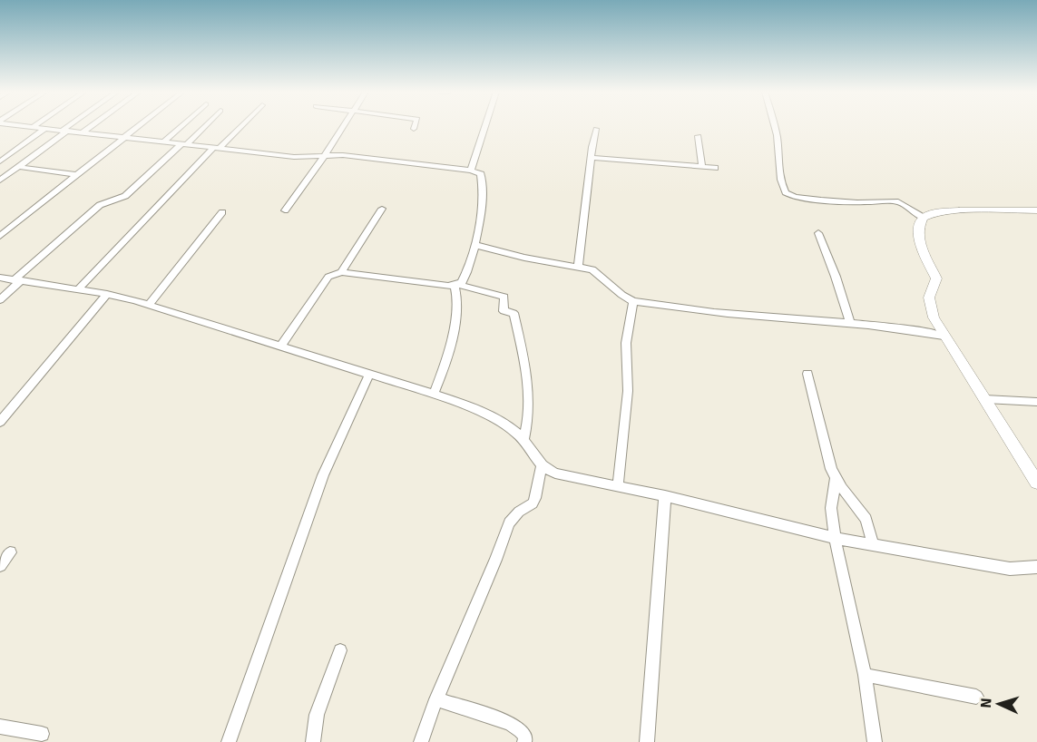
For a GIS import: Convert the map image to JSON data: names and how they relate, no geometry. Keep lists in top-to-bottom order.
{
  "north": "left"
}
